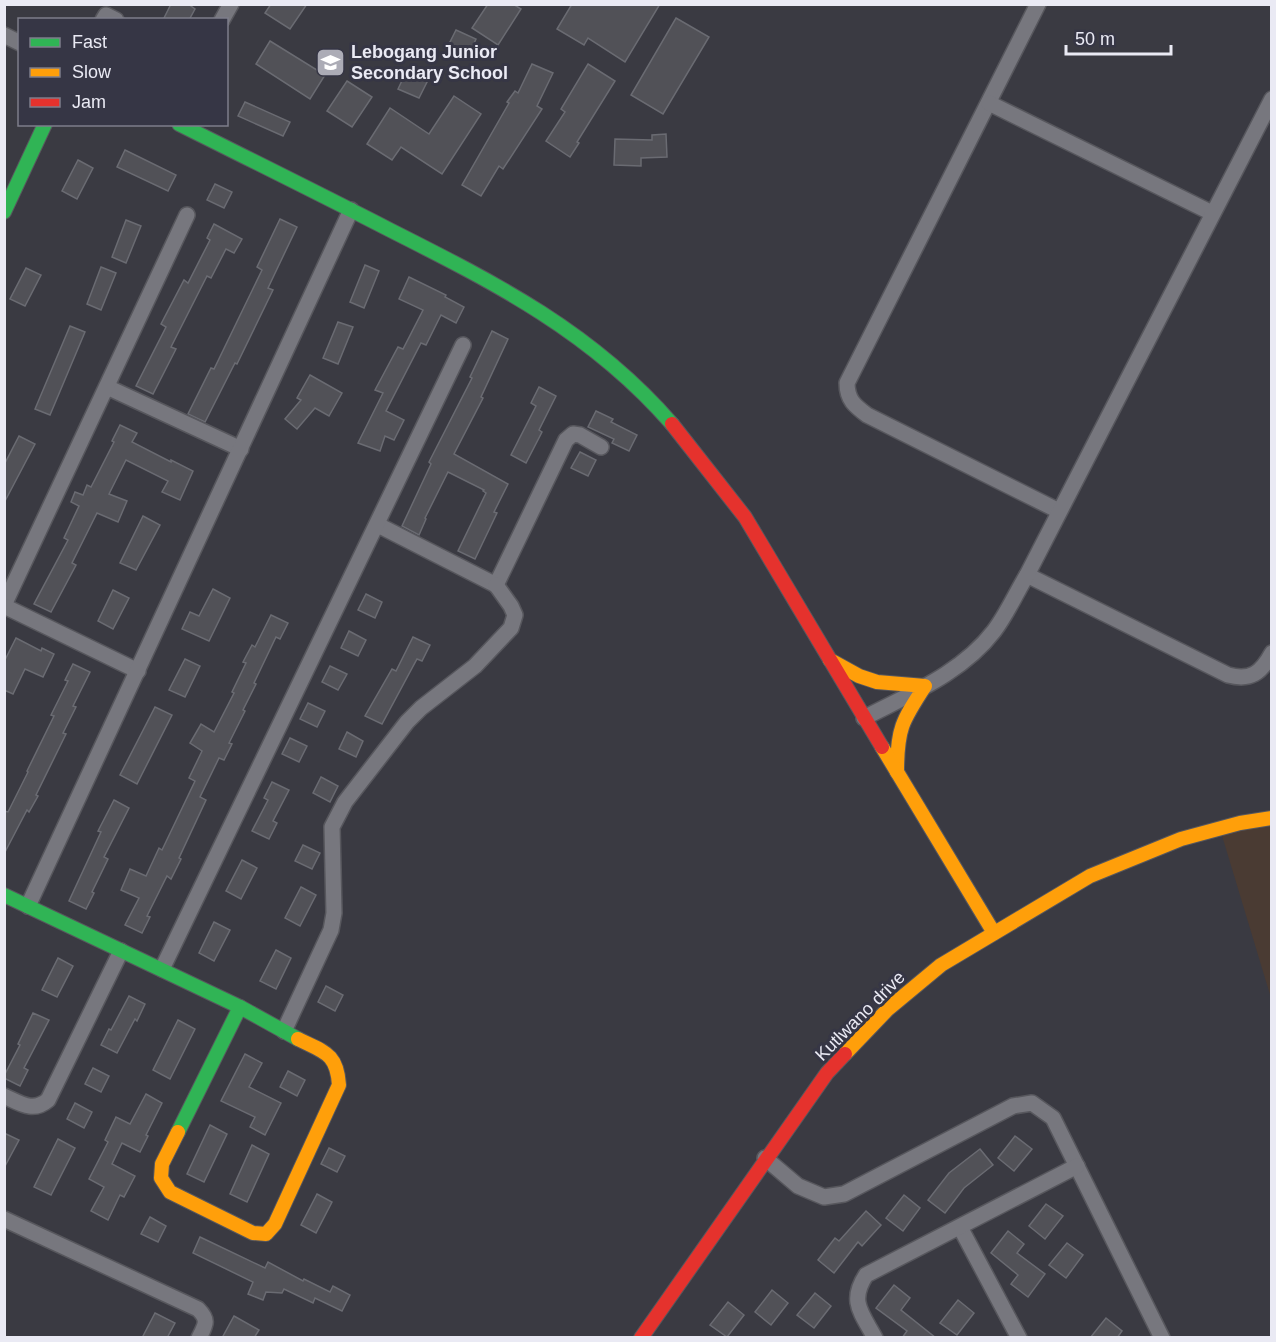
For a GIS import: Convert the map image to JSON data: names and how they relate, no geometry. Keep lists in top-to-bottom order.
{
  "streets": {
    "street": ["Kutlwano drive"]
  },
  "places": {
    "school or university": ["Lebogang Junior Secondary School"]
  },
  "legend": ["Fast", "Slow", "Jam"],
  "scale_bar": "50 m"
}
